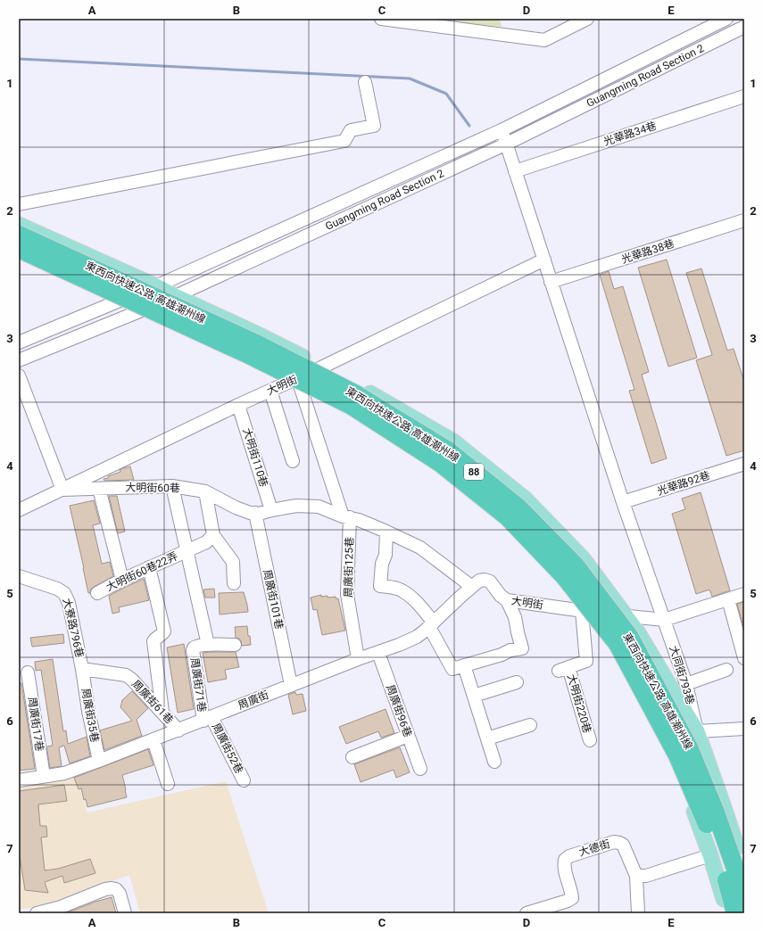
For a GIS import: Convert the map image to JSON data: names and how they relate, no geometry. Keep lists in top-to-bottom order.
{
  "streets": {
    "highway": ["東西向快速公路 高雄潮州線", "88"],
    "street": [
      "Guangming Road Section 2",
      "光華路34巷",
      "光華路38巷",
      "大明街",
      "大明街110巷",
      "光華路92巷",
      "大明街60巷",
      "周廣街125巷",
      "大明街60巷22弄",
      "周廣街101巷",
      "大寮路796巷",
      "大同街793巷",
      "周廣街71巷",
      "周廣街",
      "周廣街61巷",
      "大明街220巷",
      "周廣街96巷",
      "周廣街35巷",
      "周廣街17巷",
      "周廣街52巷",
      "大德街"
    ]
  },
  "crossings": [
    ["Guangming Road Section 2", "大同街793巷"],
    ["光華路34巷", "大同街793巷"],
    ["光華路38巷", "大同街793巷"],
    ["大明街", "大明街110巷"],
    ["大明街", "大明街60巷"],
    ["大明街", "周廣街125巷"],
    ["大明街", "大同街793巷"],
    ["大明街", "周廣街"],
    ["大明街", "大明街220巷"],
    ["大明街110巷", "大明街60巷"],
    ["光華路92巷", "大同街793巷"],
    ["大明街60巷", "周廣街125巷"],
    ["大明街60巷", "大明街60巷22弄"],
    ["大明街60巷", "周廣街101巷"],
    ["周廣街125巷", "周廣街"],
    ["大明街60巷22弄", "周廣街71巷"],
    ["周廣街101巷", "周廣街"],
    ["大寮路796巷", "周廣街61巷"],
    ["大寮路796巷", "周廣街35巷"],
    ["周廣街71巷", "周廣街"],
    ["周廣街71巷", "周廣街52巷"],
    ["周廣街", "周廣街61巷"],
    ["周廣街", "周廣街96巷"],
    ["周廣街", "周廣街35巷"],
    ["周廣街", "周廣街17巷"],
    ["周廣街", "周廣街52巷"],
    ["周廣街61巷", "周廣街35巷"]
  ],
  "grid": {
    "columns": [
      "A",
      "B",
      "C",
      "D",
      "E"
    ],
    "rows": [
      "1",
      "2",
      "3",
      "4",
      "5",
      "6",
      "7"
    ]
  }
}
